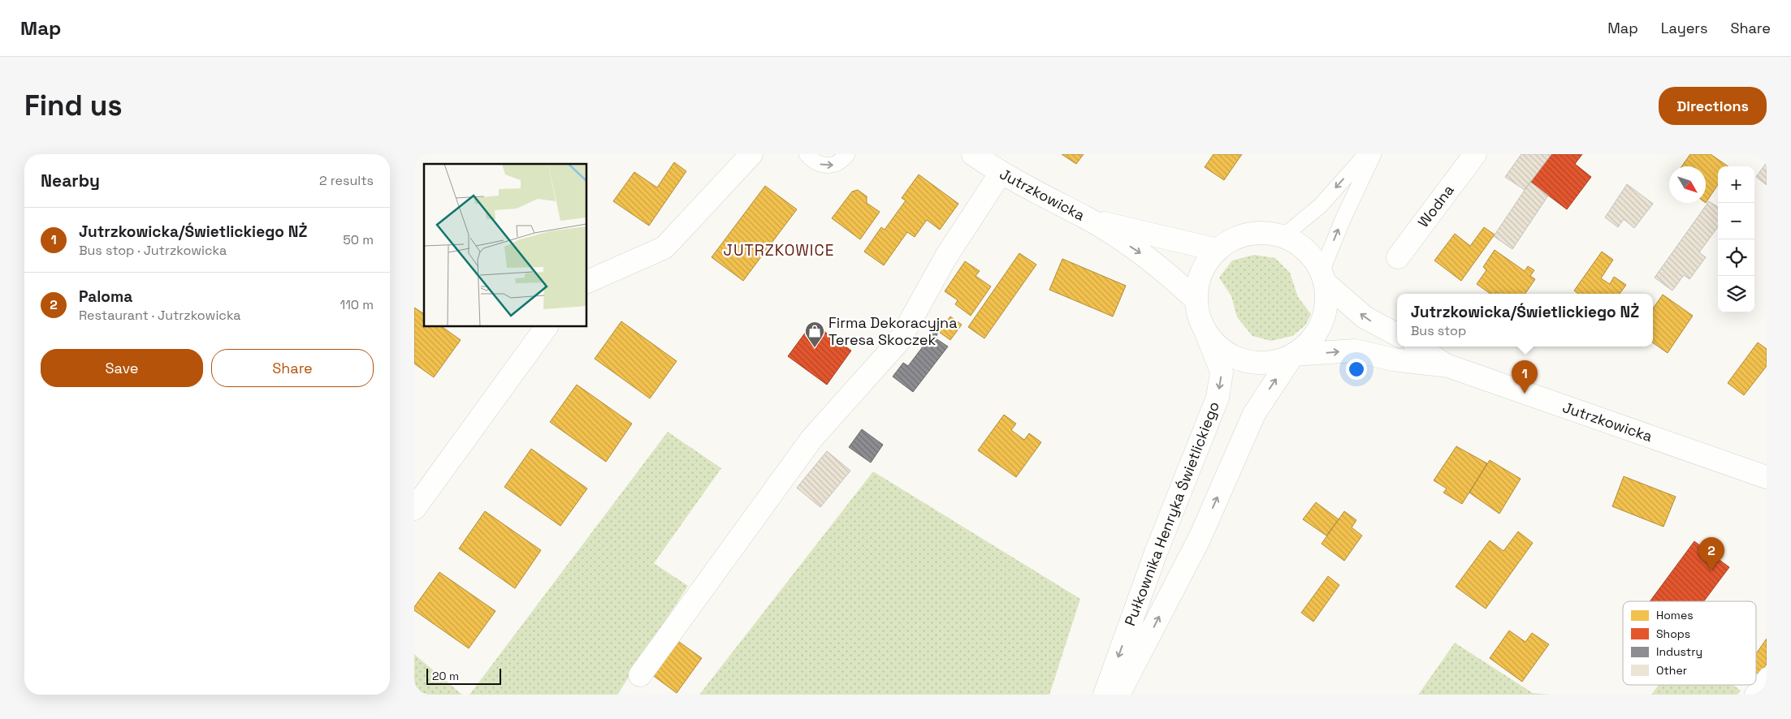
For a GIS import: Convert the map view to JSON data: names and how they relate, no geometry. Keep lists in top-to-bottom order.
{
  "streets": {
    "street": ["Jutrzkowicka", "Wodna", "Pułkownika Henryka Świetlickiego"]
  },
  "crossings": [
    ["Jutrzkowicka", "Pułkownika Henryka Świetlickiego"]
  ],
  "districts": ["JUTRZKOWICE"],
  "places": {
    "shop": ["Firma Dekoracyjna Teresa Skoczek"]
  },
  "legend": [
    "Homes",
    "Shops",
    "Industry",
    "Other"
  ],
  "scale_bar": "20 m",
  "north": "bottom right",
  "page": {
    "header": "Map",
    "nav": ["Map", "Layers", "Share"],
    "buttons": [
      "Directions",
      ["Save", "Share"]
    ],
    "title": "Find us",
    "heading": ["Nearby", "2 results"],
    "map_buttons": ["+", "−"],
    "list": [
      {
        "mark": "1",
        "name": "Jutrzkowicka/Świetlickiego NŻ",
        "note": "Bus stop · Jutrzkowicka",
        "value": "50 m"
      },
      {
        "mark": "2",
        "name": "Paloma",
        "note": "Restaurant · Jutrzkowicka",
        "value": "110 m"
      }
    ],
    "popup": ["Jutrzkowicka/Świetlickiego NŻ", "Bus stop"],
    "pins": ["1", "2"],
    "scale": "20 m"
  }
}
